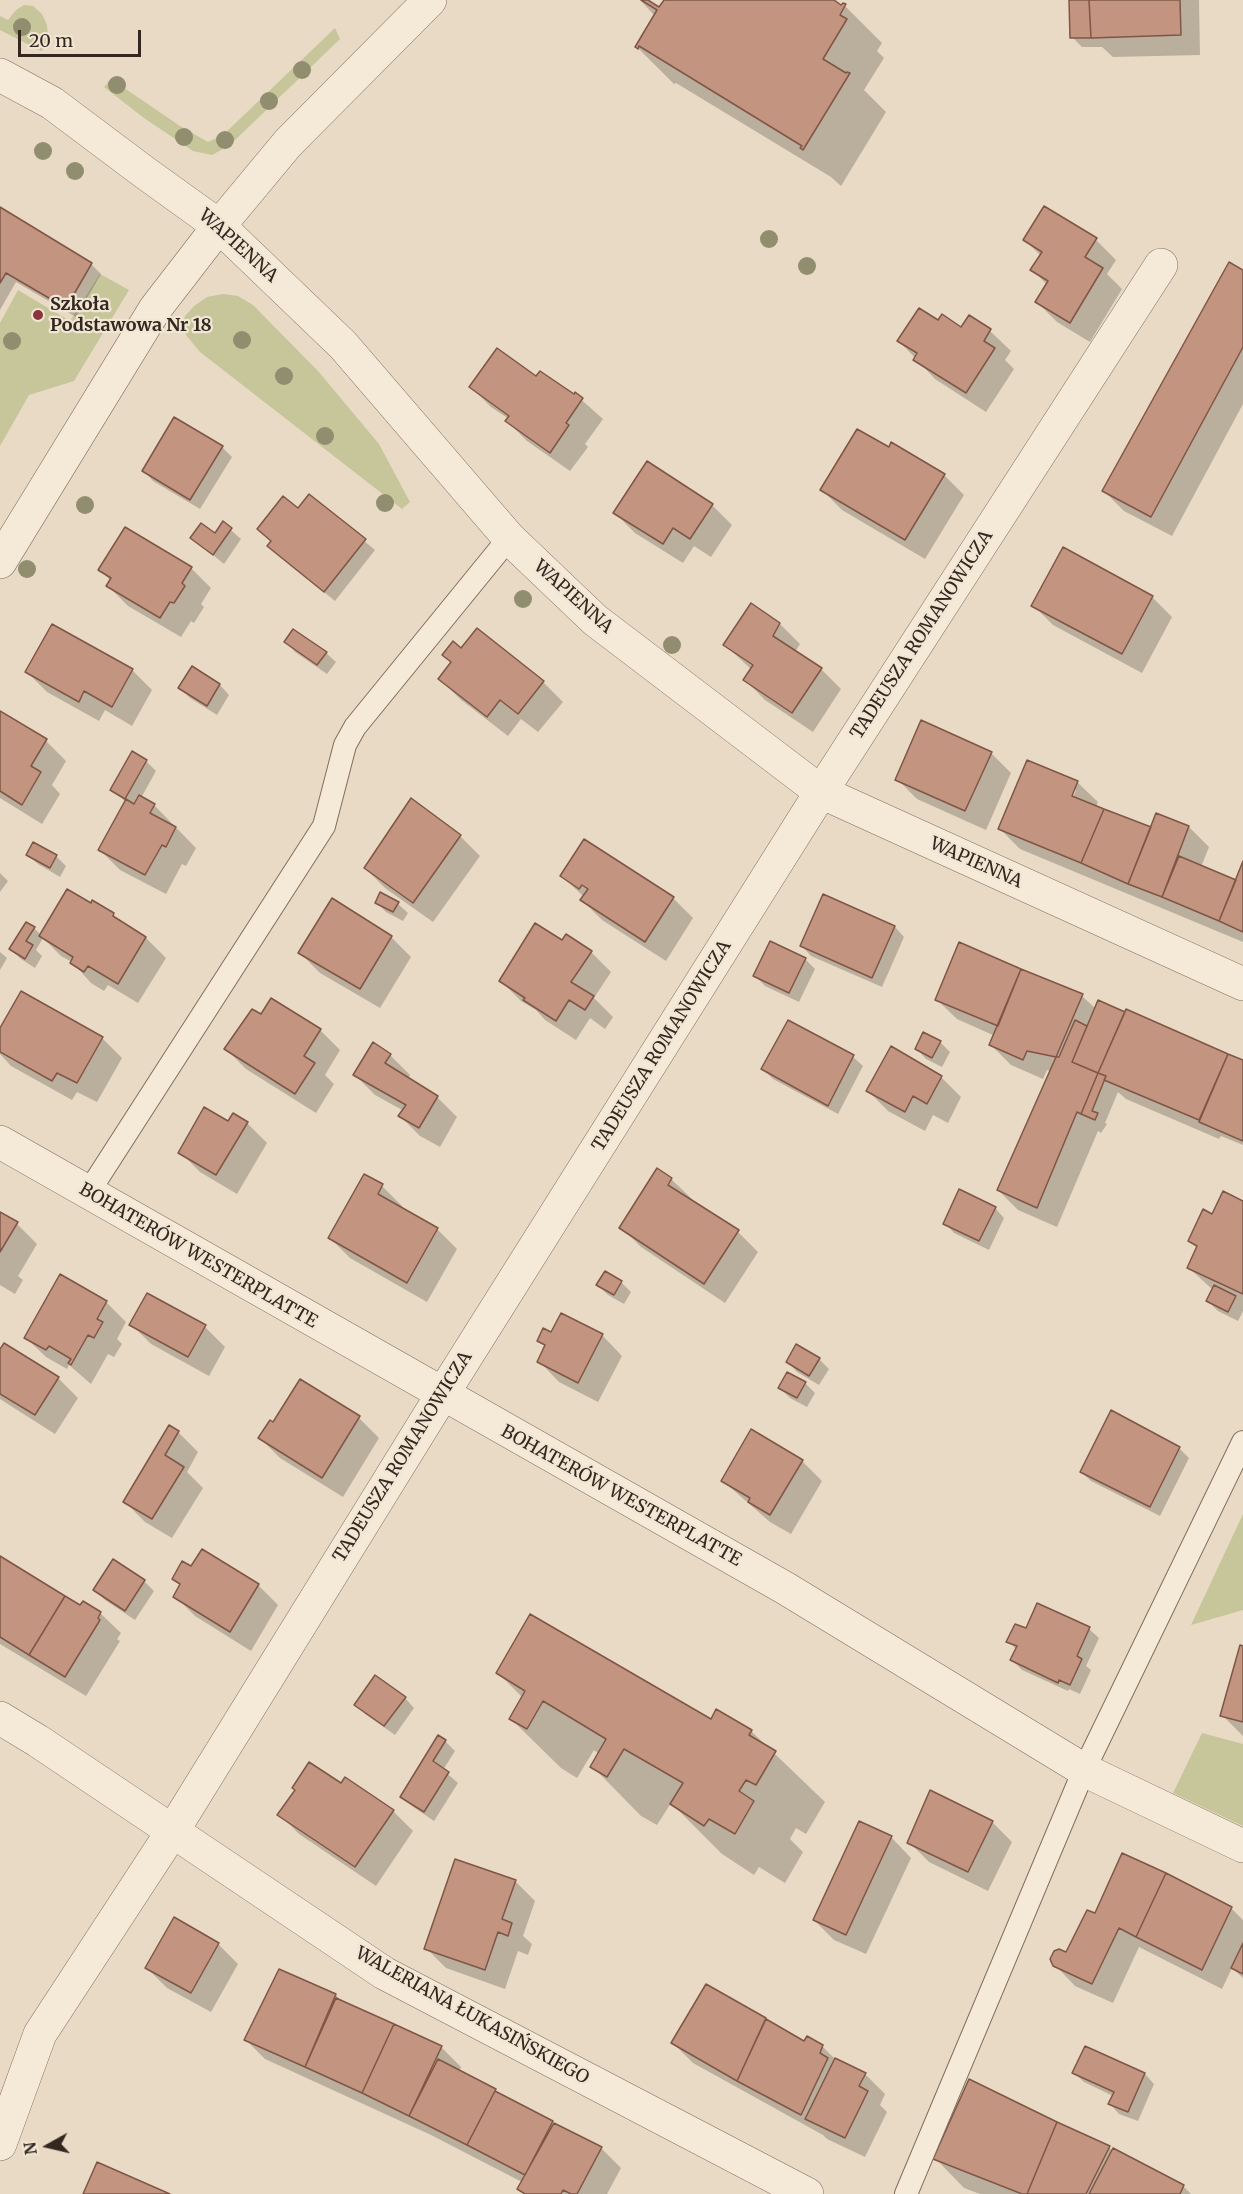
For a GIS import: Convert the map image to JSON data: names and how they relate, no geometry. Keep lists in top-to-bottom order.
{
  "streets": {
    "street": [
      "WAPIENNA",
      "TADEUSZA ROMANOWICZA",
      "BOHATERÓW WESTERPLATTE",
      "WALERIANA ŁUKASIŃSKIEGO"
    ]
  },
  "crossings": [
    ["WAPIENNA", "TADEUSZA ROMANOWICZA"],
    ["TADEUSZA ROMANOWICZA", "BOHATERÓW WESTERPLATTE"],
    ["TADEUSZA ROMANOWICZA", "WALERIANA ŁUKASIŃSKIEGO"]
  ],
  "places": ["Szkoła Podstawowa Nr 18"],
  "scale_bar": "20 m",
  "north": "left"
}
